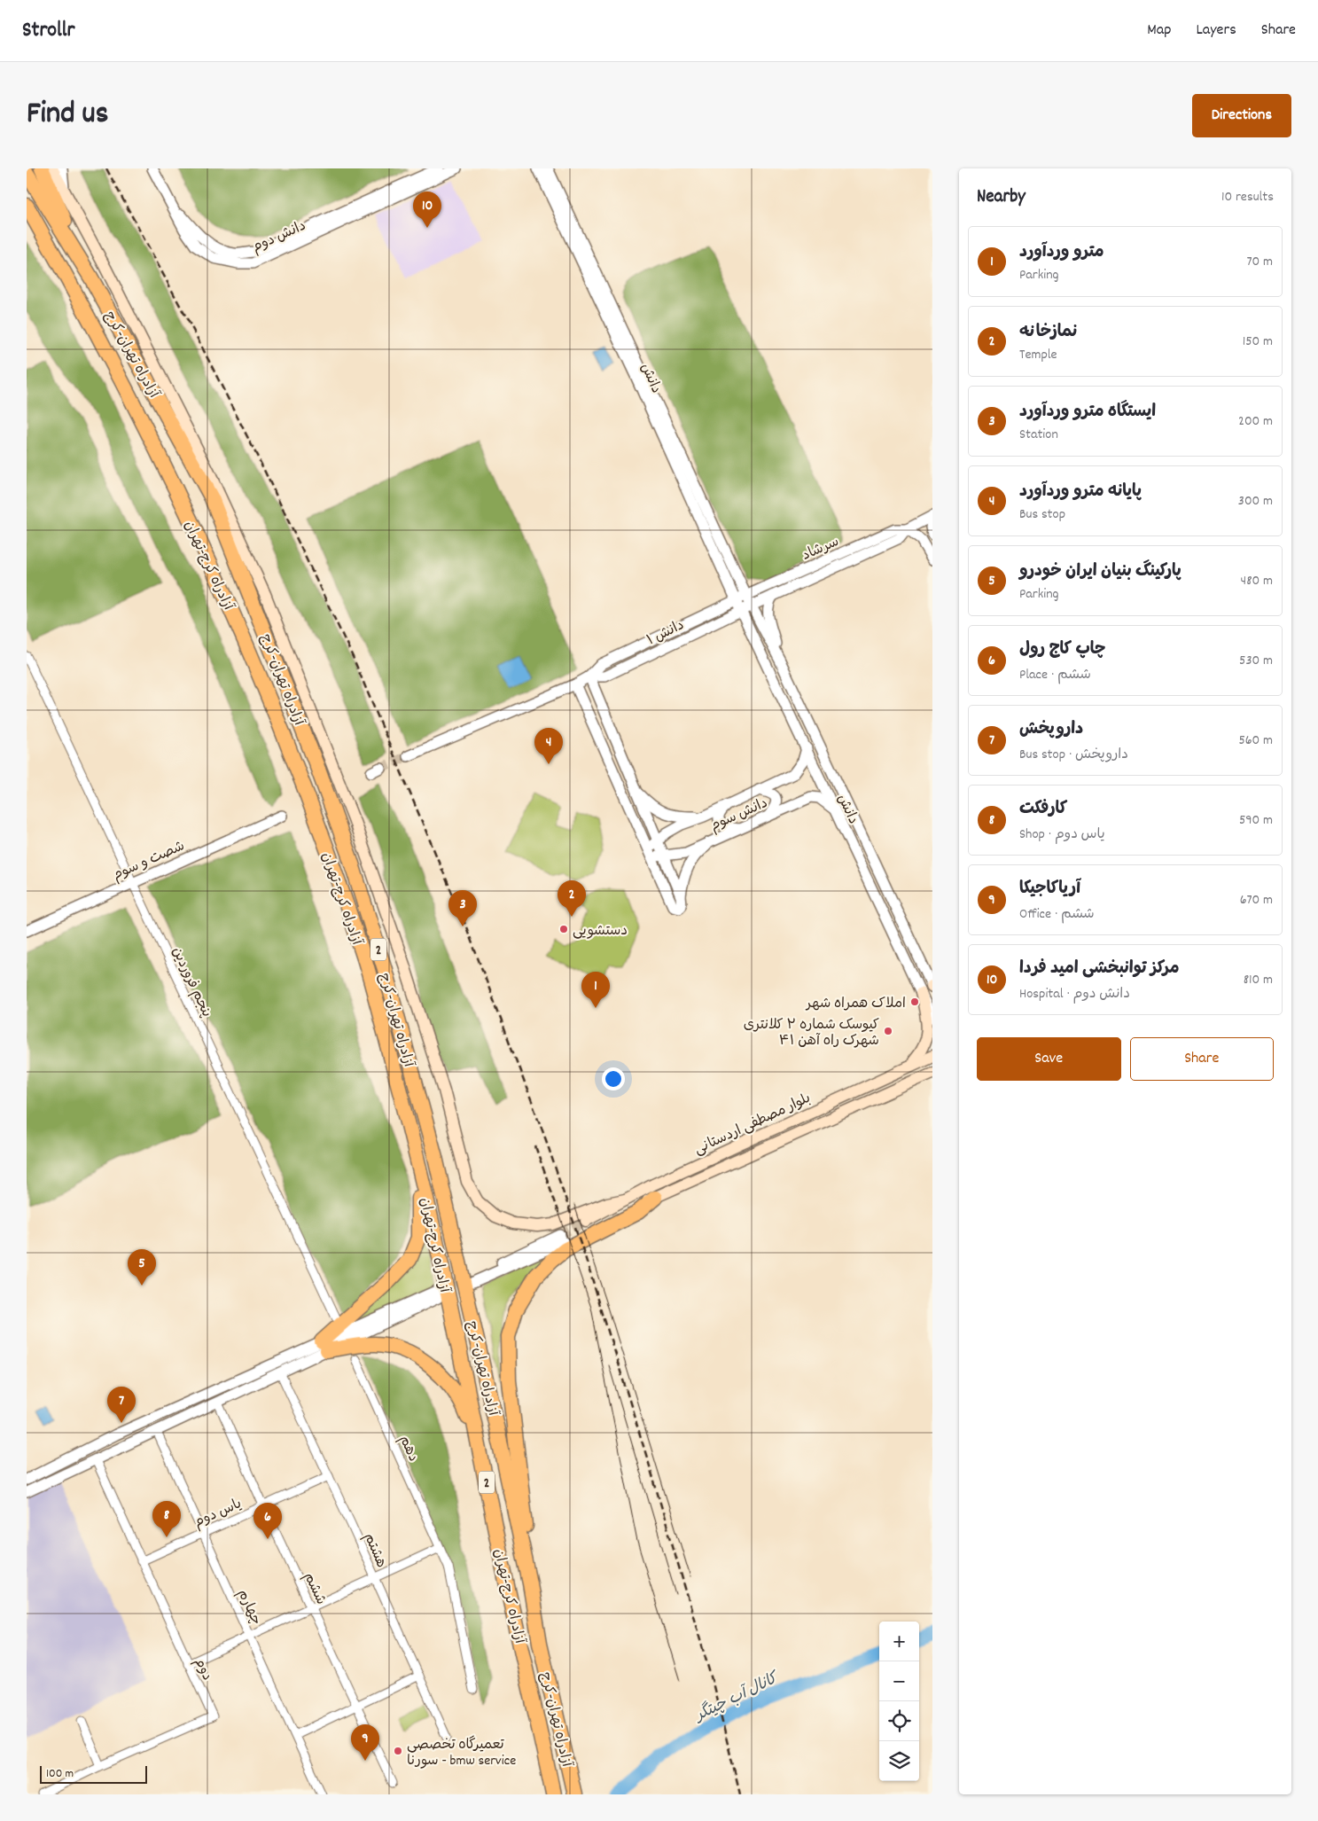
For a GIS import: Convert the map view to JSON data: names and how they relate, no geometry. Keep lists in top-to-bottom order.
{
  "streets": {
    "highway": ["آزادراه تهران-کرج", "آزادراه کرج-تهران", "2"],
    "main road": ["بلوار مصطفی اردستانی"],
    "street": [
      "دانش دوم",
      "دانش",
      "سرشاد",
      "دانش ۱",
      "دانش سوم",
      "شصت و سوم",
      "پنجم فروردین",
      "دهم",
      "یاس دوم",
      "هشتم",
      "ششم",
      "چهارم",
      "دوم"
    ]
  },
  "crossings": [
    ["دانش", "سرشاد"],
    ["دانش", "دانش ۱"],
    ["دانش", "دانش سوم"],
    ["سرشاد", "دانش ۱"],
    ["شصت و سوم", "پنجم فروردین"],
    ["یاس دوم", "هشتم"],
    ["یاس دوم", "ششم"],
    ["یاس دوم", "چهارم"],
    ["یاس دوم", "دوم"]
  ],
  "water": ["کانال آب چیتگر"],
  "places": [
    "دستشویی",
    "املاک همراه شهر",
    "کیوسک شماره ۲ کلانتری ۴۱ شهرک راه آهن",
    "تعمیرگاه تخصصی سورنا - bmw service"
  ],
  "scale_bar": "100 m",
  "page": {
    "header": "Strollr",
    "nav": ["Map", "Layers", "Share"],
    "title": "Find us",
    "buttons": [
      "Directions",
      ["Save", "Share"]
    ],
    "heading": ["Nearby", "10 results"],
    "pins": [
      "10",
      "4",
      "2",
      "3",
      "1",
      "5",
      "7",
      "8",
      "6",
      "9"
    ],
    "list": [
      {
        "mark": "1",
        "name": "مترو وردآورد",
        "note": "Parking",
        "value": "70 m"
      },
      {
        "mark": "2",
        "name": "نمازخانه",
        "note": "Temple",
        "value": "150 m"
      },
      {
        "mark": "3",
        "name": "ایستگاه مترو وردآورد",
        "note": "Station",
        "value": "200 m"
      },
      {
        "mark": "4",
        "name": "پایانه مترو وردآورد",
        "note": "Bus stop",
        "value": "300 m"
      },
      {
        "mark": "5",
        "name": "پارکینگ بنیان ایران خودرو",
        "note": "Parking",
        "value": "480 m"
      },
      {
        "mark": "6",
        "name": "چاپ کاج رول",
        "note": "Place · ششم",
        "value": "530 m"
      },
      {
        "mark": "7",
        "name": "داروپخش",
        "note": "Bus stop · داروپخش",
        "value": "560 m"
      },
      {
        "mark": "8",
        "name": "کارفکت",
        "note": "Shop · یاس دوم",
        "value": "590 m"
      },
      {
        "mark": "9",
        "name": "آریاکاجیکا",
        "note": "Office · ششم",
        "value": "670 m"
      },
      {
        "mark": "10",
        "name": "مرکز توانبخشی امید فردا",
        "note": "Hospital · دانش دوم",
        "value": "810 m"
      }
    ],
    "map_buttons": ["+", "−"],
    "scale": "100 m"
  }
}
